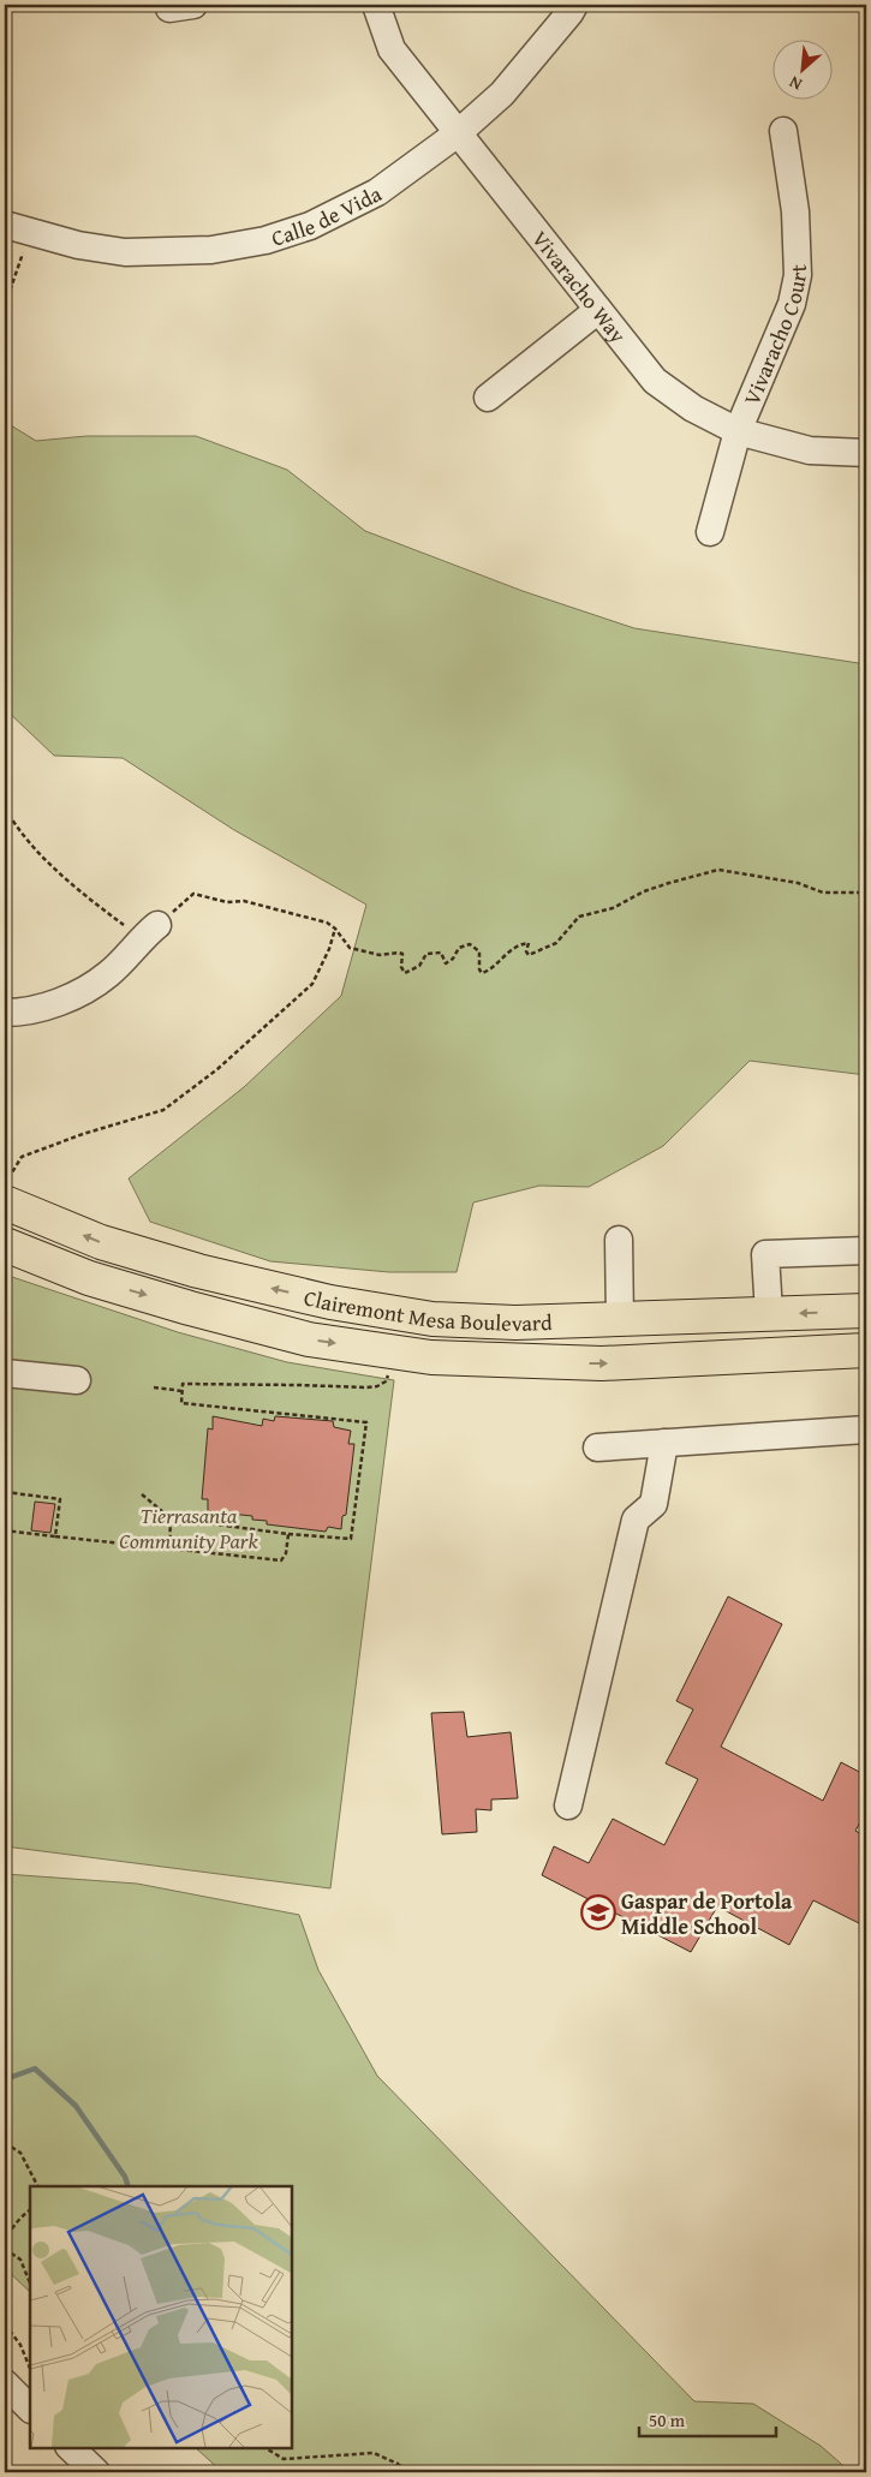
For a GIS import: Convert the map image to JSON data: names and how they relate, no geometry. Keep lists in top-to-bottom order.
{
  "streets": {
    "main road": ["Clairemont Mesa Boulevard"],
    "street": ["Calle de Vida", "Vivaracho Way", "Vivaracho Court"]
  },
  "crossings": [
    ["Calle de Vida", "Vivaracho Way"],
    ["Vivaracho Way", "Vivaracho Court"]
  ],
  "parks": ["Tierrasanta Community Park"],
  "places": {
    "school or university": ["Gaspar de Portola Middle School"]
  },
  "scale_bar": "50 m",
  "north": "bottom left"
}
